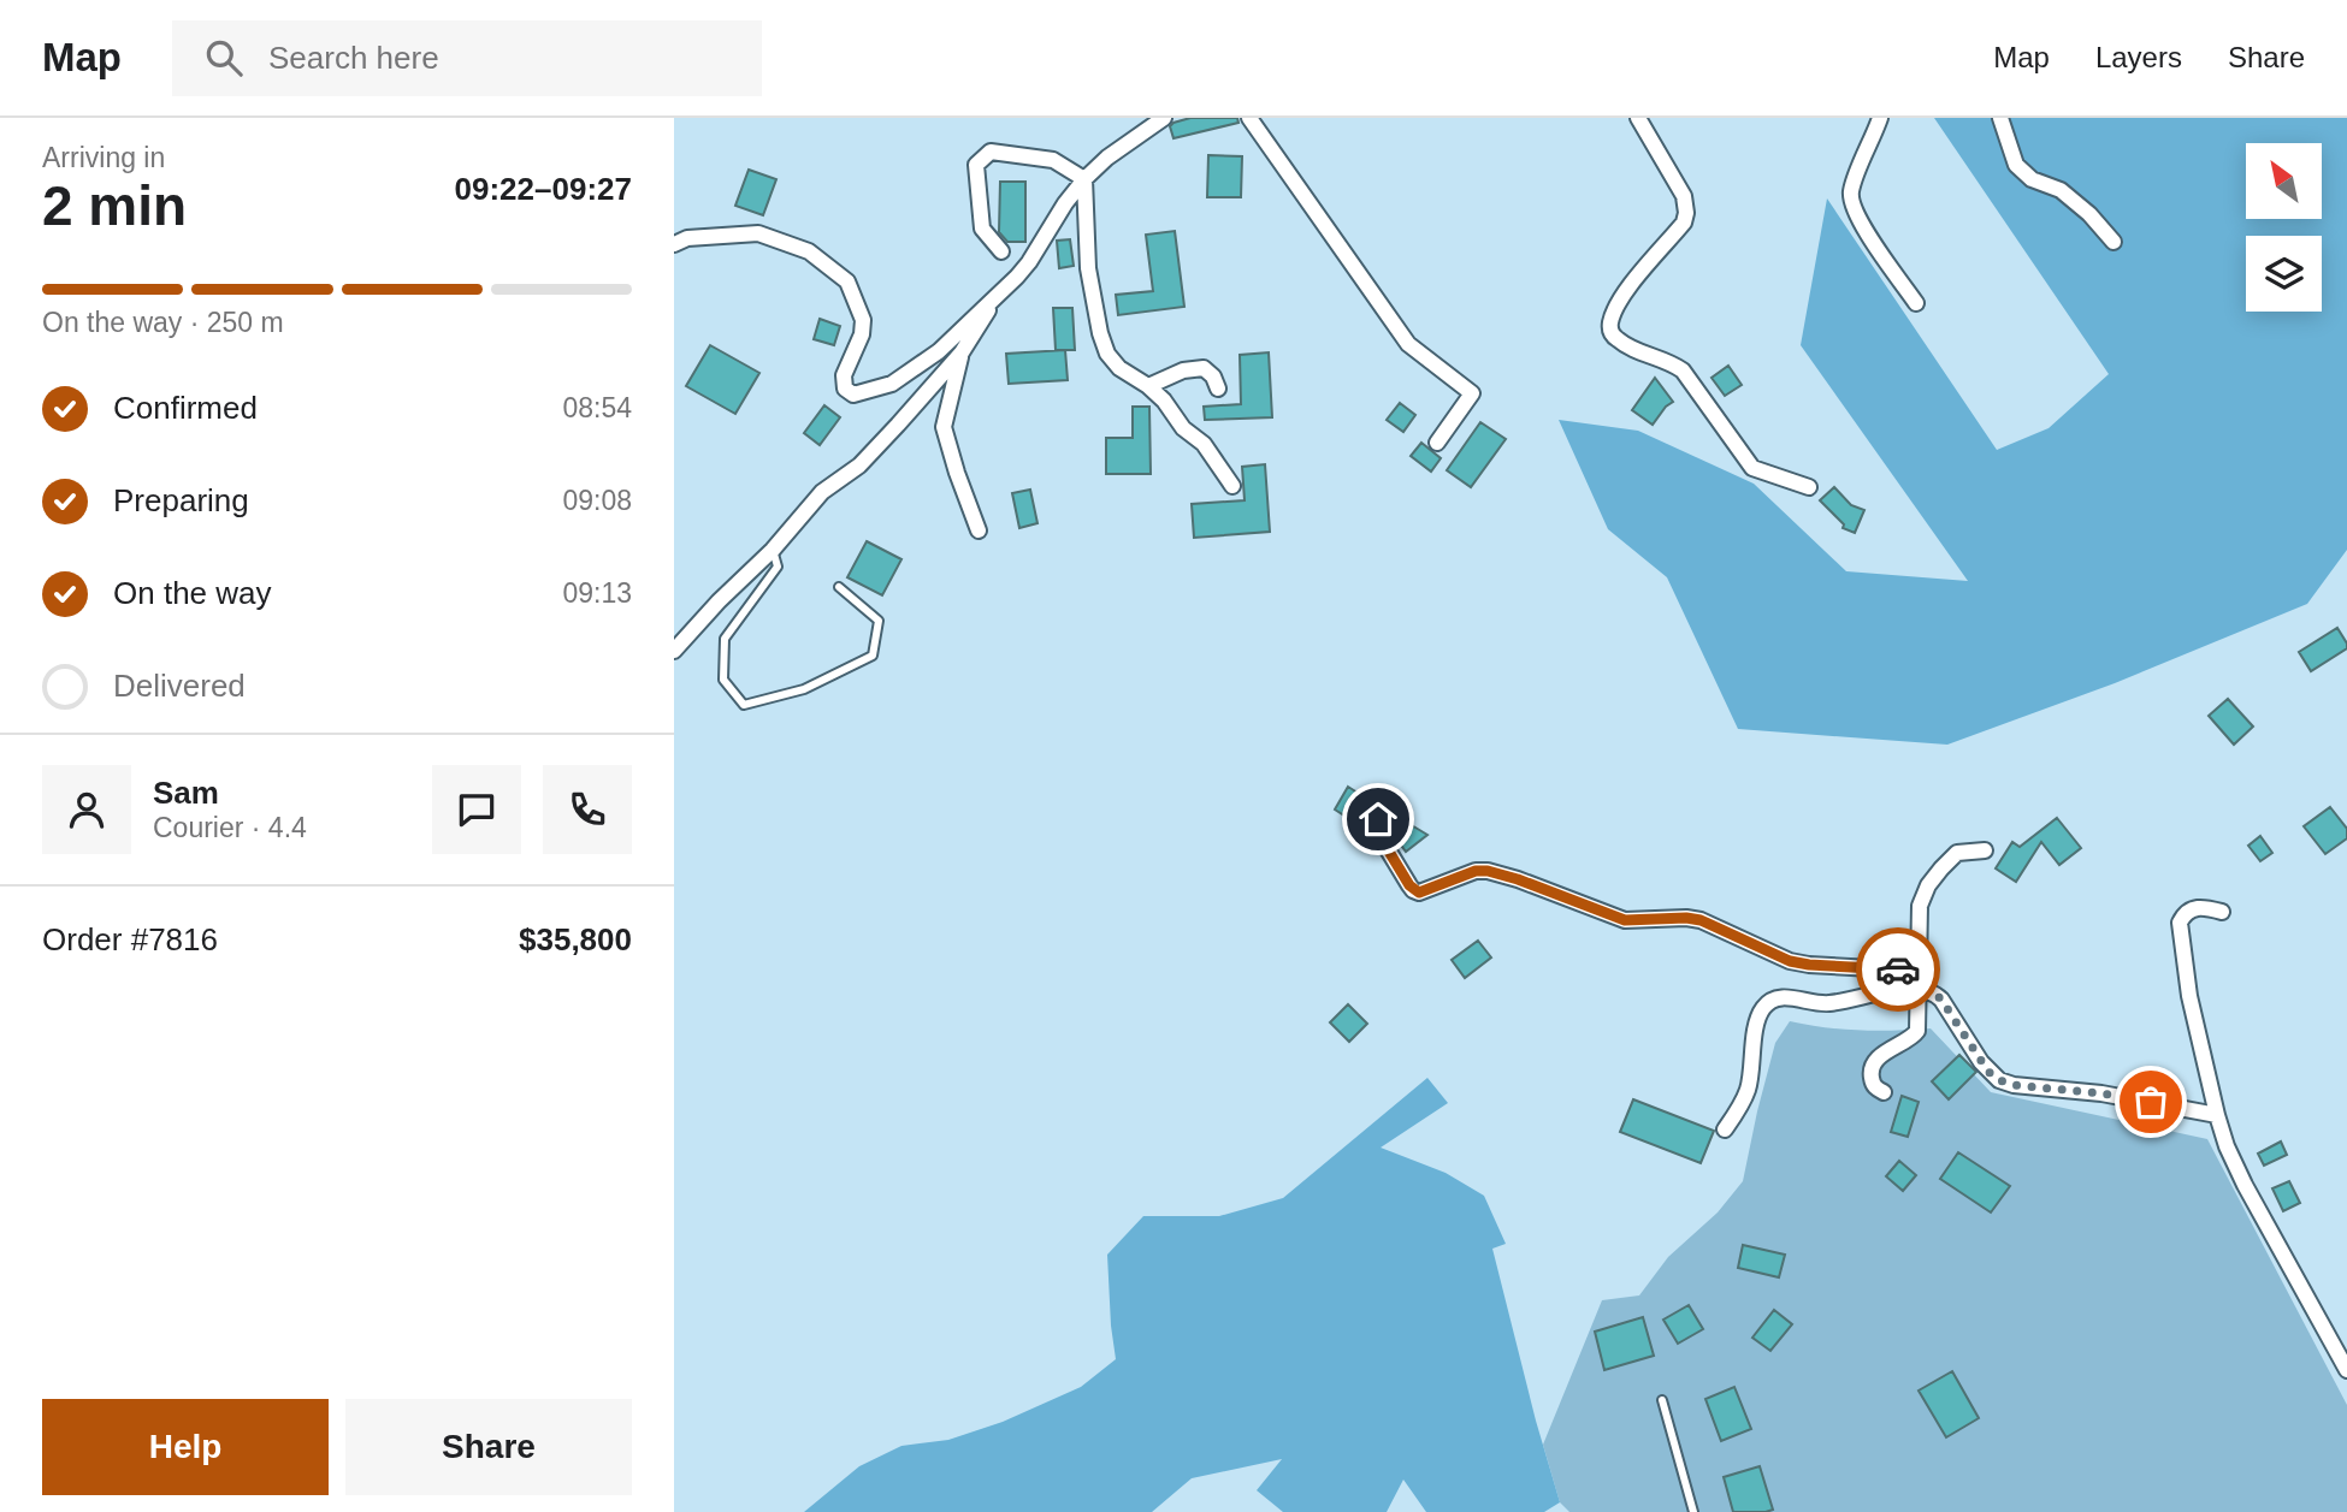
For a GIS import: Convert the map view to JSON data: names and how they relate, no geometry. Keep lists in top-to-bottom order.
{
  "north": "top left",
  "page": {
    "header": "Map",
    "search": "Search here",
    "nav": ["Map", "Layers", "Share"],
    "heading": ["2 min", "Arriving in", "09:22–09:27"],
    "panel": [
      "Sam",
      "Courier · 4.4",
      "Order #7816",
      "$35,800"
    ],
    "bar": "On the way · 250 m",
    "list": [
      ["Confirmed", "08:54"],
      ["Preparing", "09:08"],
      ["On the way", "09:13"],
      "Delivered"
    ],
    "buttons": ["Help", "Share"]
  }
}
